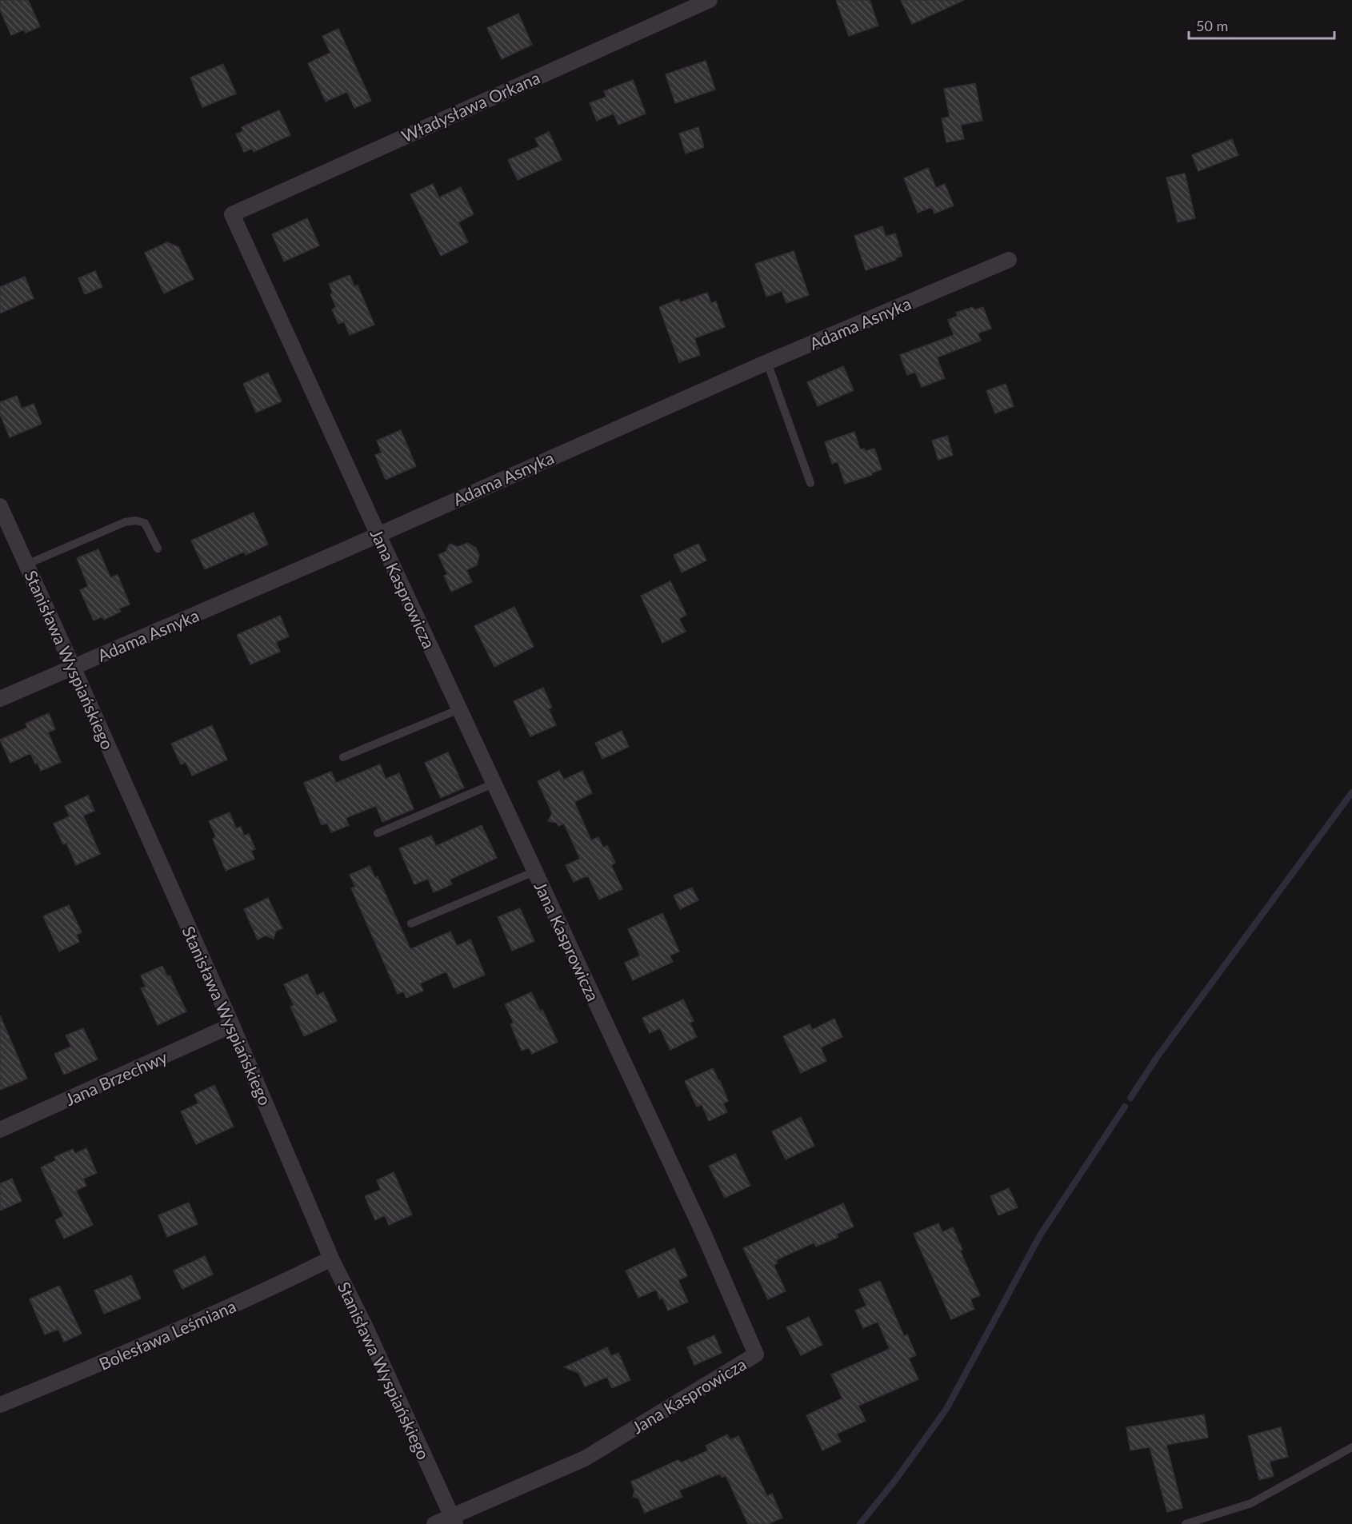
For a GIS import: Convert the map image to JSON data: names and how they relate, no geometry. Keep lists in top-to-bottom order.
{
  "streets": {
    "street": [
      "Władysława Orkana",
      "Adama Asnyka",
      "Jana Kasprowicza",
      "Stanisława Wyspiańskiego",
      "Jana Brzechwy",
      "Bolesława Leśmiana"
    ]
  },
  "crossings": [
    ["Władysława Orkana", "Jana Kasprowicza"],
    ["Adama Asnyka", "Jana Kasprowicza"],
    ["Adama Asnyka", "Stanisława Wyspiańskiego"],
    ["Jana Kasprowicza", "Stanisława Wyspiańskiego"],
    ["Stanisława Wyspiańskiego", "Jana Brzechwy"],
    ["Stanisława Wyspiańskiego", "Bolesława Leśmiana"]
  ],
  "scale_bar": "50 m"
}
